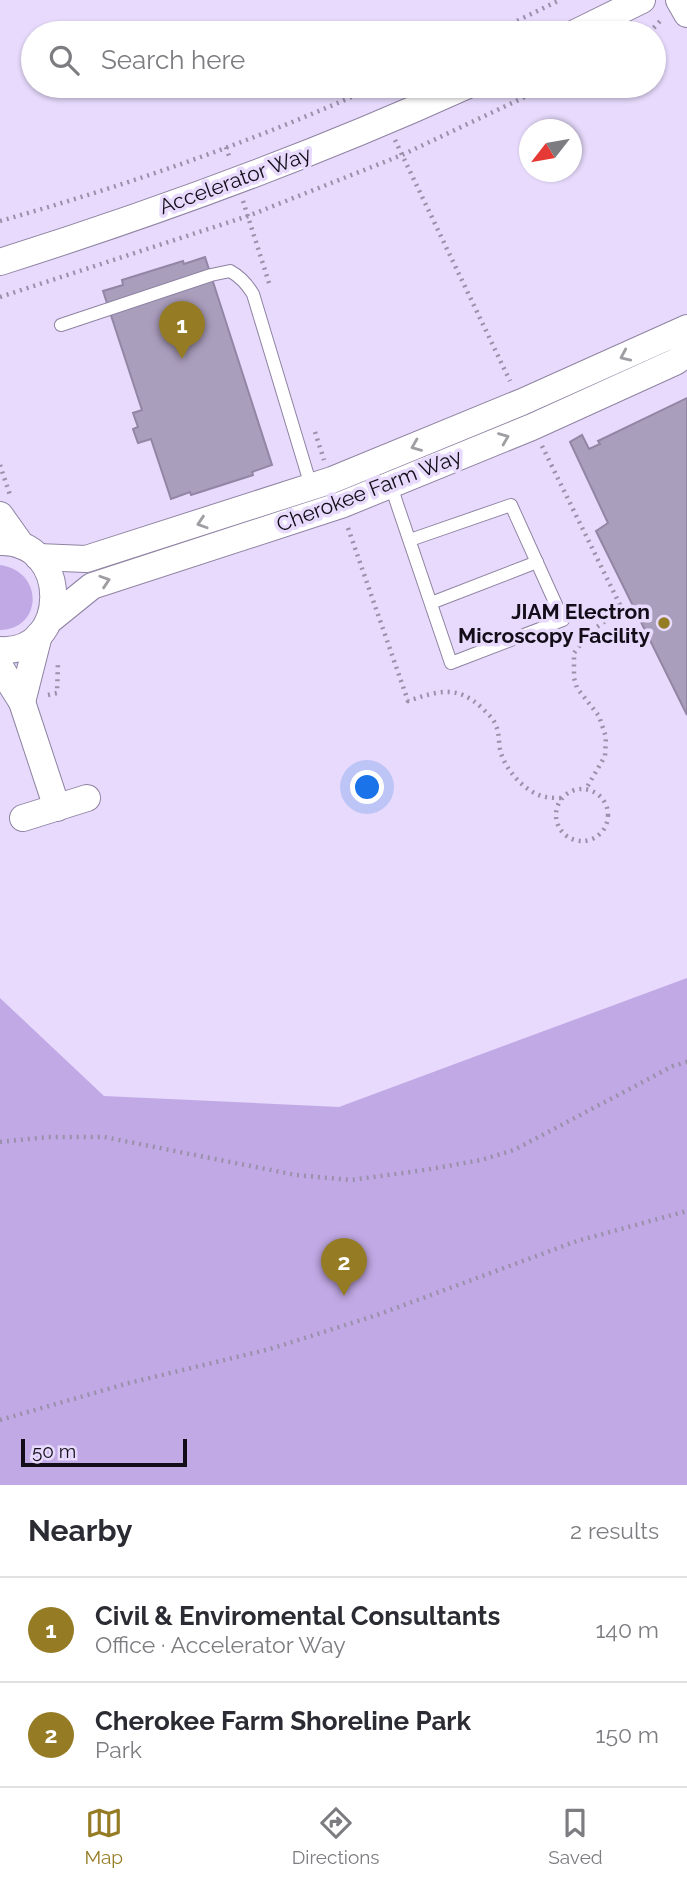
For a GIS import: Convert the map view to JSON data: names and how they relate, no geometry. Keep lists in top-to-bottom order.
{
  "streets": {
    "street": ["Accelerator Way", "Cherokee Farm Way"]
  },
  "places": ["JIAM Electron Microscopy Facility"],
  "scale_bar": "50 m",
  "north": "bottom left",
  "page": {
    "search": "Search here",
    "pins": ["1", "2"],
    "scale": "50 m",
    "heading": ["Nearby", "2 results"],
    "list": [
      {
        "mark": "1",
        "name": "Civil & Enviromental Consultants",
        "note": "Office · Accelerator Way",
        "value": "140 m"
      },
      {
        "mark": "2",
        "name": "Cherokee Farm Shoreline Park",
        "note": "Park",
        "value": "150 m"
      }
    ],
    "nav": ["Map", "Directions", "Saved"]
  }
}
